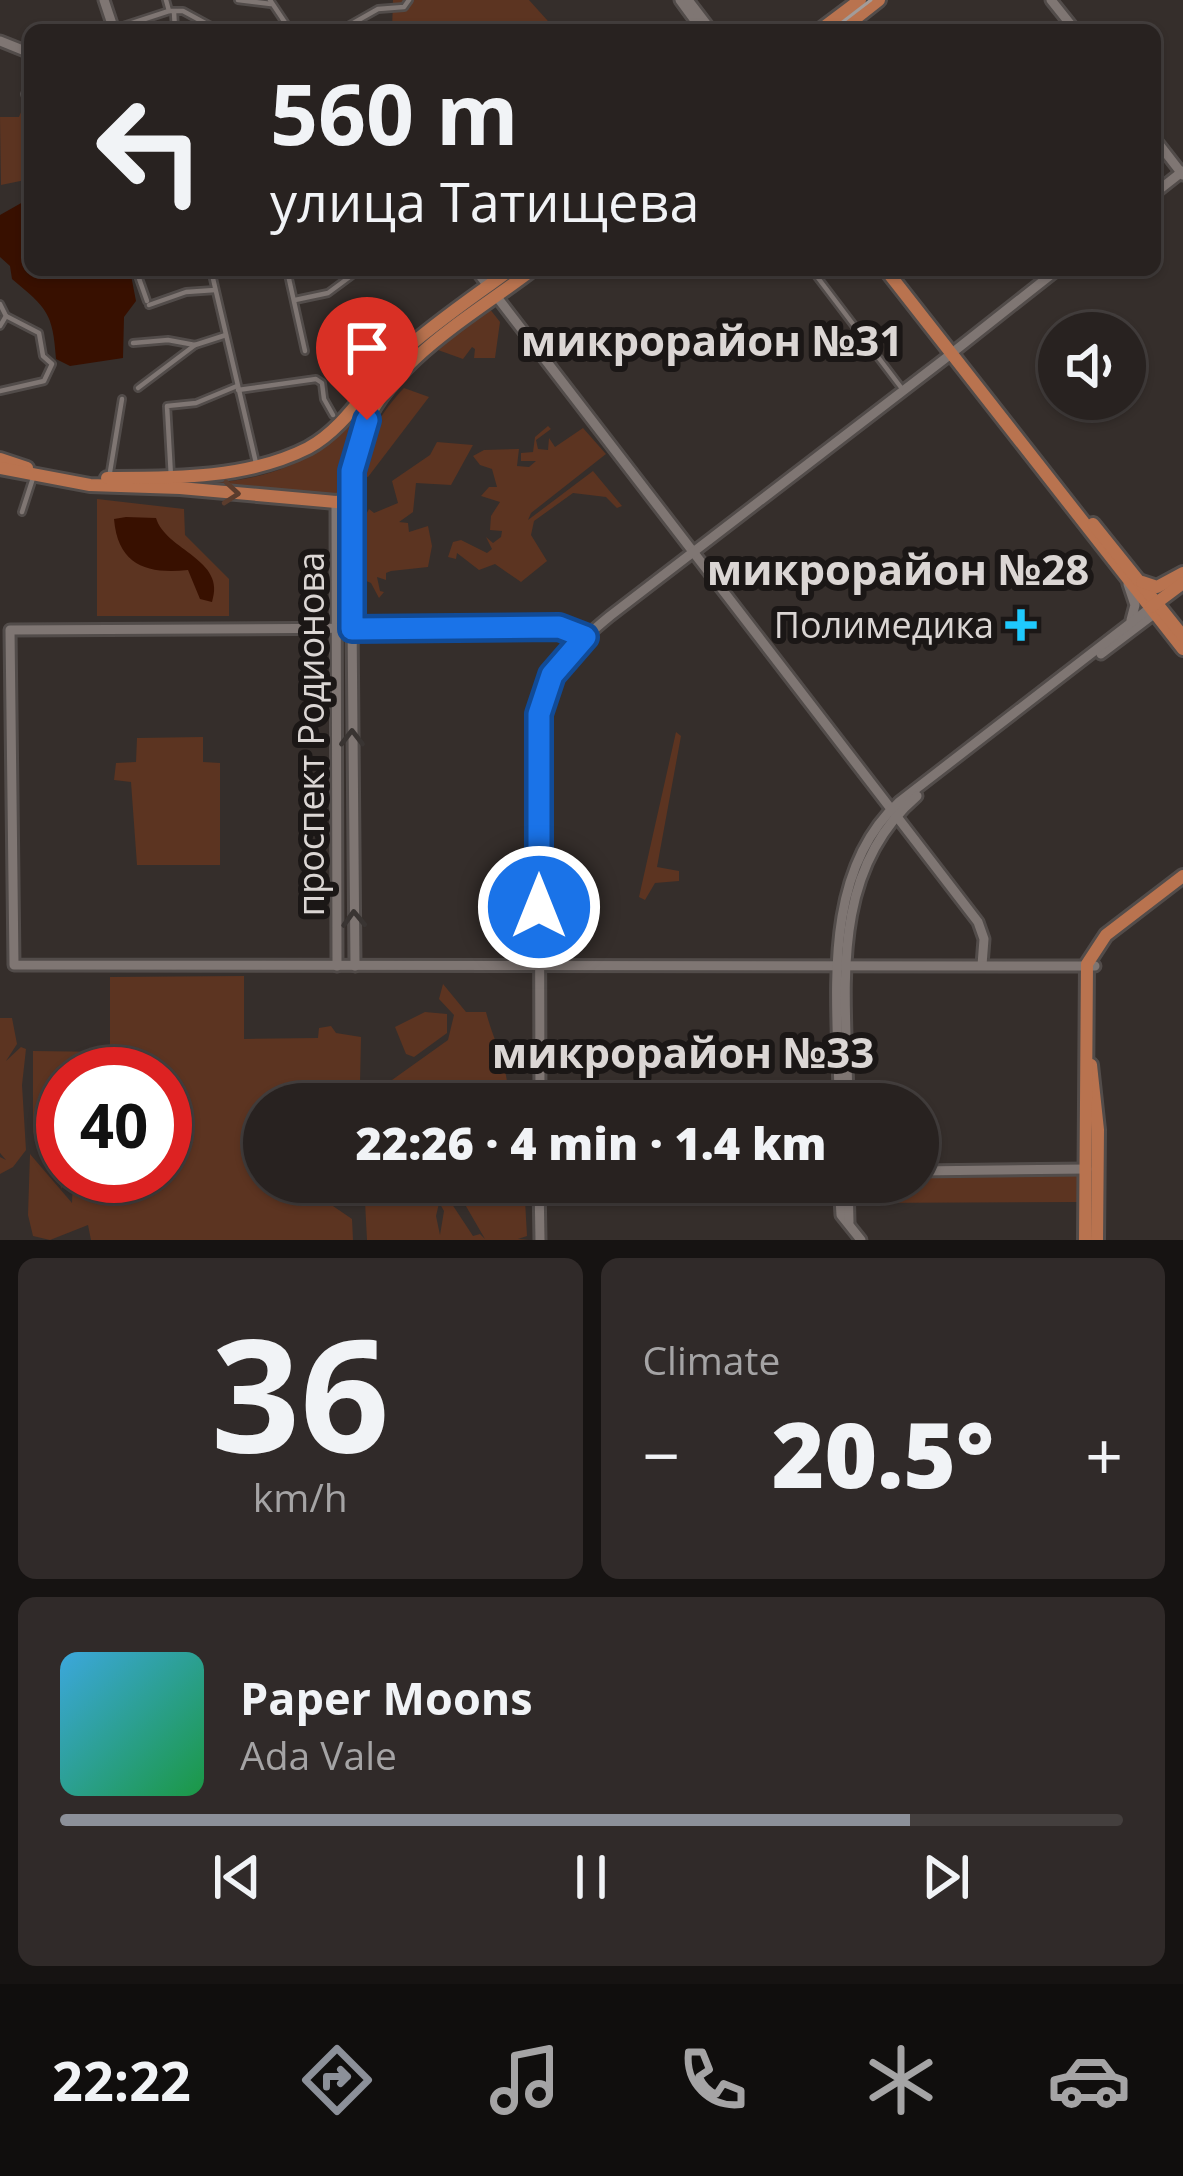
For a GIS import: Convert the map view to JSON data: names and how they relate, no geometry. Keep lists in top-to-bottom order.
{
  "streets": {
    "street": ["проспект Родионова"]
  },
  "districts": ["микрорайон №31", "микрорайон №28", "микрорайон №33"],
  "places": {
    "health": ["Полимедика"]
  },
  "page": {
    "turn": ["560 m", "улица Татищева"],
    "limit": "40",
    "trip": "22:26 · 4 min · 1.4 km",
    "tile": [
      ["36", "km/h"],
      "Climate"
    ],
    "heat": ["−", "20.5°", "+"],
    "song": ["Paper Moons", "Ada Vale"],
    "tabs": "22:22"
  }
}
